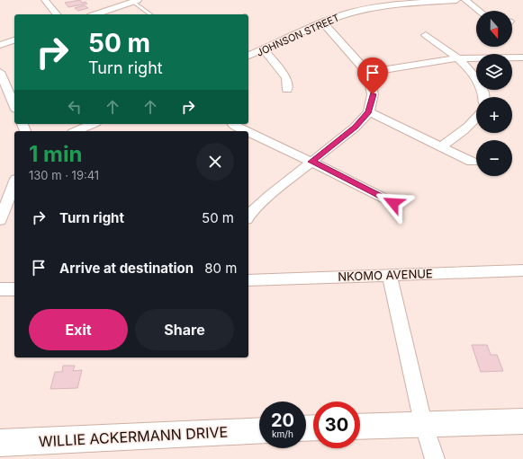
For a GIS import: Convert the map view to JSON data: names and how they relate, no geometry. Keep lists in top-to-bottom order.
{
  "streets": {
    "street": ["JOHNSON STREET", "NKOMO AVENUE", "WILLIE ACKERMANN DRIVE"]
  },
  "north": "bottom",
  "page": {
    "map_buttons": ["+", "−"],
    "turn": ["50 m", "Turn right"],
    "heading": ["1 min", "130 m · 19:41"],
    "list": [
      {
        "name": "Turn right",
        "value": "50 m"
      },
      {
        "name": "Arrive at destination",
        "value": "80 m"
      }
    ],
    "buttons": ["Exit", "Share"],
    "speed": "20 km/h",
    "limit": "30"
  }
}
